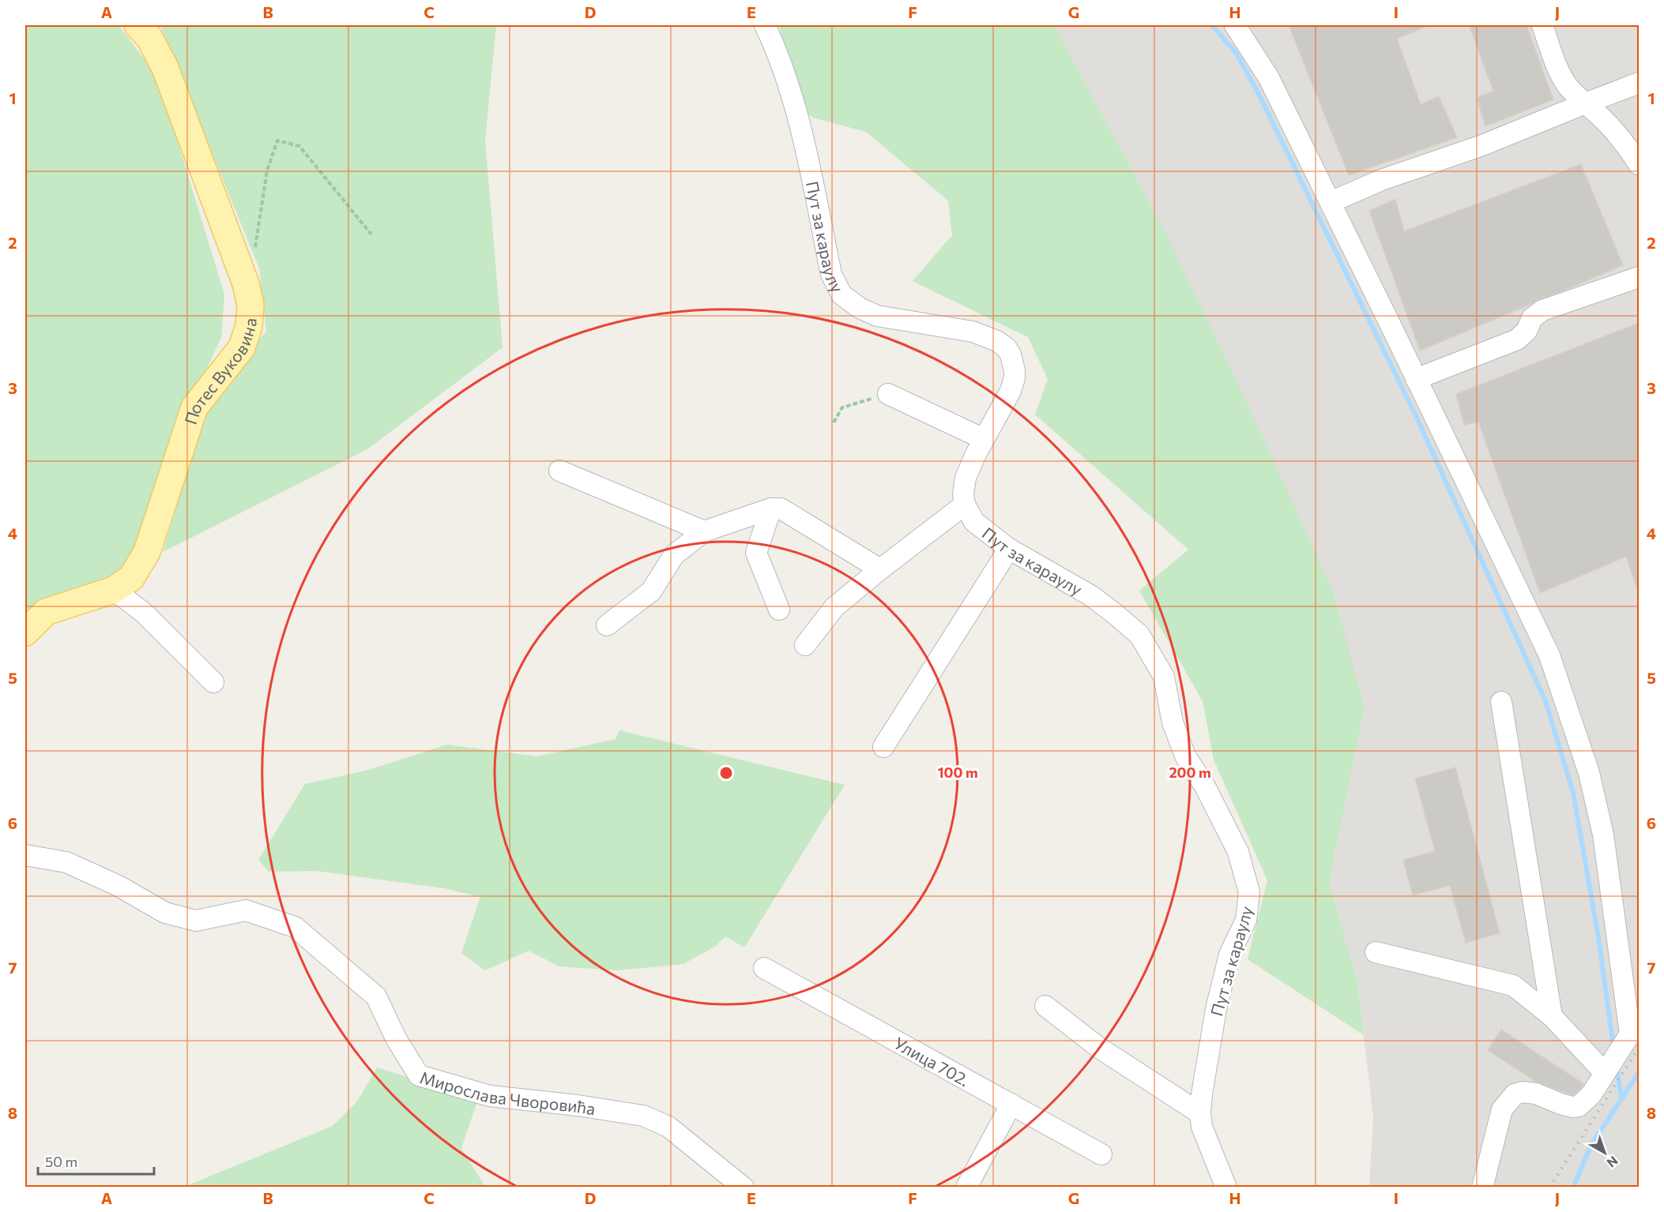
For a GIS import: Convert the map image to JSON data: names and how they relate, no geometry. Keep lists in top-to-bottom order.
{
  "streets": {
    "main road": ["Потес Вуковина"],
    "street": ["Пут за караулу", "Улица 702.", "Мирослава Чворовића"]
  },
  "scale_bar": "50 m",
  "north": "bottom right",
  "grid": {
    "columns": [
      "A",
      "B",
      "C",
      "D",
      "E",
      "F",
      "G",
      "H",
      "I",
      "J"
    ],
    "rows": [
      "1",
      "2",
      "3",
      "4",
      "5",
      "6",
      "7",
      "8"
    ]
  },
  "rings": ["100 m", "200 m"]
}
